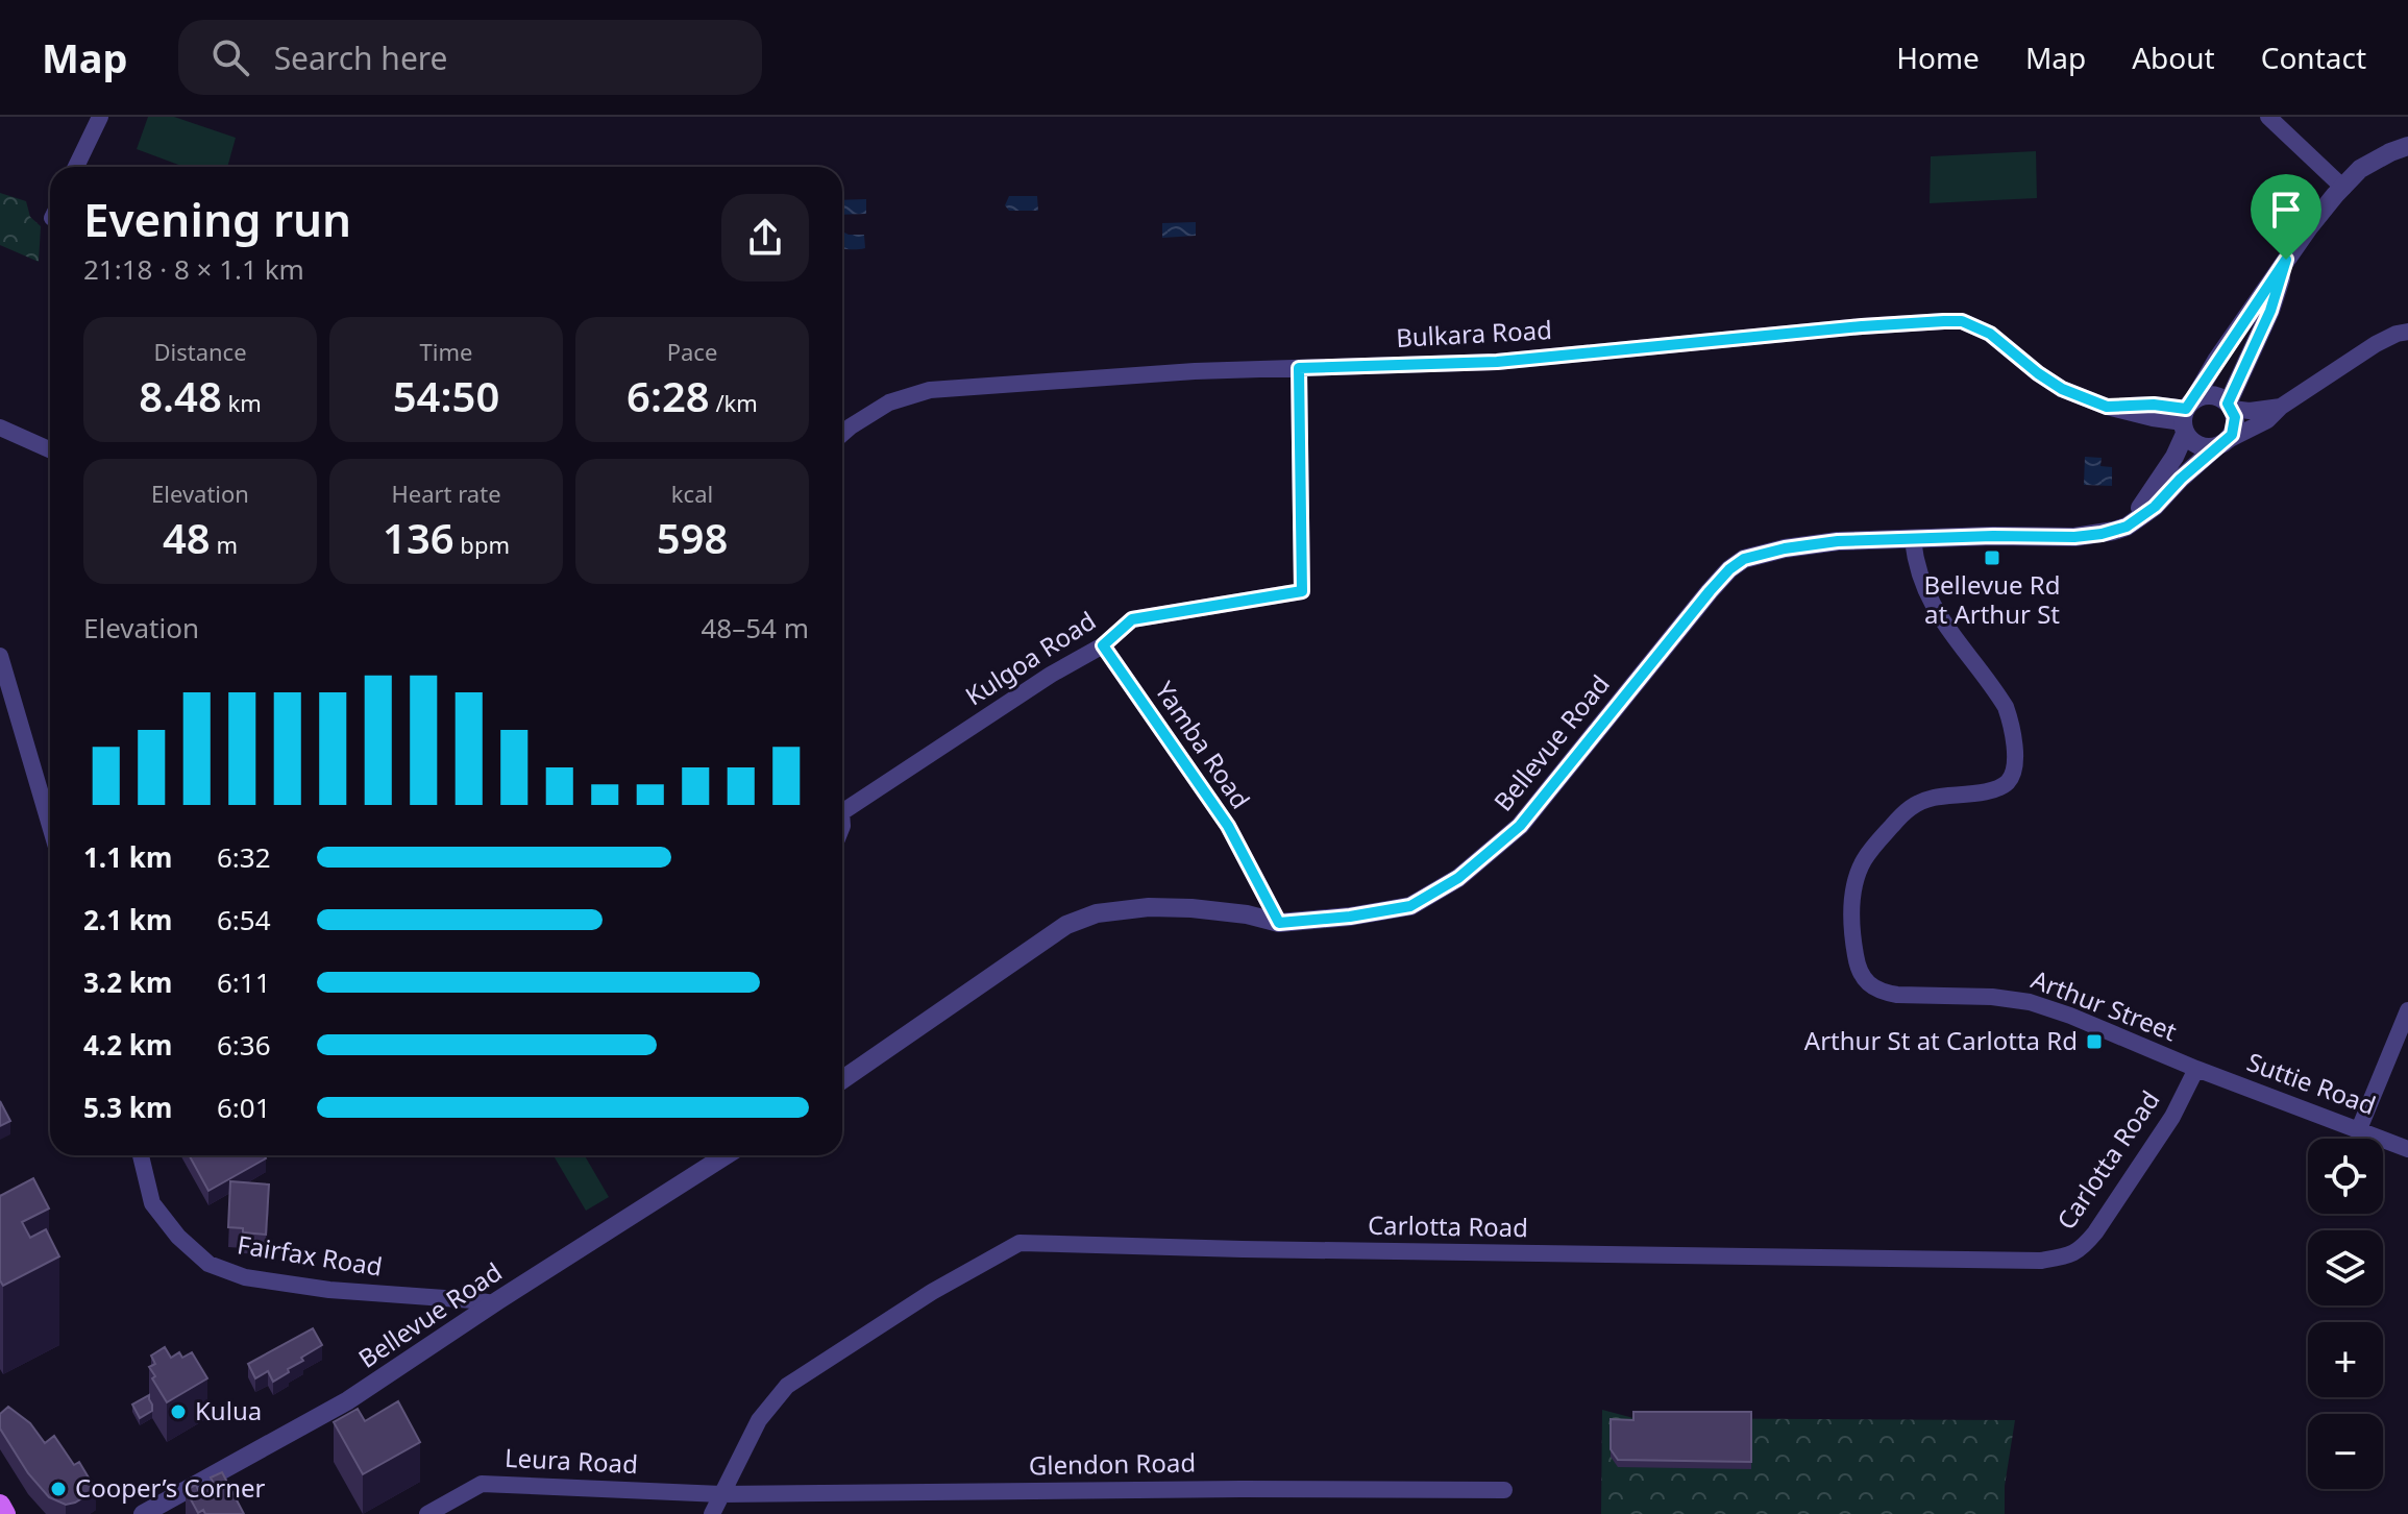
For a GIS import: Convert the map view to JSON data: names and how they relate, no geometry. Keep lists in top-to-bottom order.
{
  "streets": {
    "street": [
      "Bulkara Road",
      "Kulgoa Road",
      "Bellevue Road",
      "Yamba Road",
      "Arthur Street",
      "Suttie Road",
      "Carlotta Road",
      "Fairfax Road",
      "Leura Road",
      "Glendon Road"
    ]
  },
  "crossings": [
    ["Bulkara Road", "Kulgoa Road"],
    ["Bulkara Road", "Bellevue Road"],
    ["Kulgoa Road", "Yamba Road"],
    ["Bellevue Road", "Yamba Road"],
    ["Bellevue Road", "Arthur Street"],
    ["Bellevue Road", "Fairfax Road"],
    ["Arthur Street", "Suttie Road"],
    ["Arthur Street", "Carlotta Road"],
    ["Suttie Road", "Carlotta Road"],
    ["Carlotta Road", "Leura Road"],
    ["Carlotta Road", "Glendon Road"],
    ["Leura Road", "Glendon Road"]
  ],
  "places": {
    "transit": ["Bellevue Rd at Arthur St", "Arthur St at Carlotta Rd"],
    "other": ["Kulua", "Cooper’s Corner"]
  },
  "page": {
    "header": "Map",
    "search": "Search here",
    "nav": [
      "Home",
      "Map",
      "About",
      "Contact"
    ],
    "heading": ["Evening run", "21:18 · 8 × 1.1 km"],
    "stats": [
      ["Distance", "8.48 km"],
      ["Time", "54:50"],
      ["Pace", "6:28 /km"],
      ["Elevation", "48 m"],
      ["Heart rate", "136 bpm"],
      ["kcal", "598"]
    ],
    "chart": ["Elevation", "48–54 m"],
    "list": [
      {
        "name": "1.1 km",
        "note": "6:32"
      },
      {
        "name": "2.1 km",
        "note": "6:54"
      },
      {
        "name": "3.2 km",
        "note": "6:11"
      },
      {
        "name": "4.2 km",
        "note": "6:36"
      },
      {
        "name": "5.3 km",
        "note": "6:01"
      }
    ],
    "map_buttons": ["+", "−"]
  }
}
